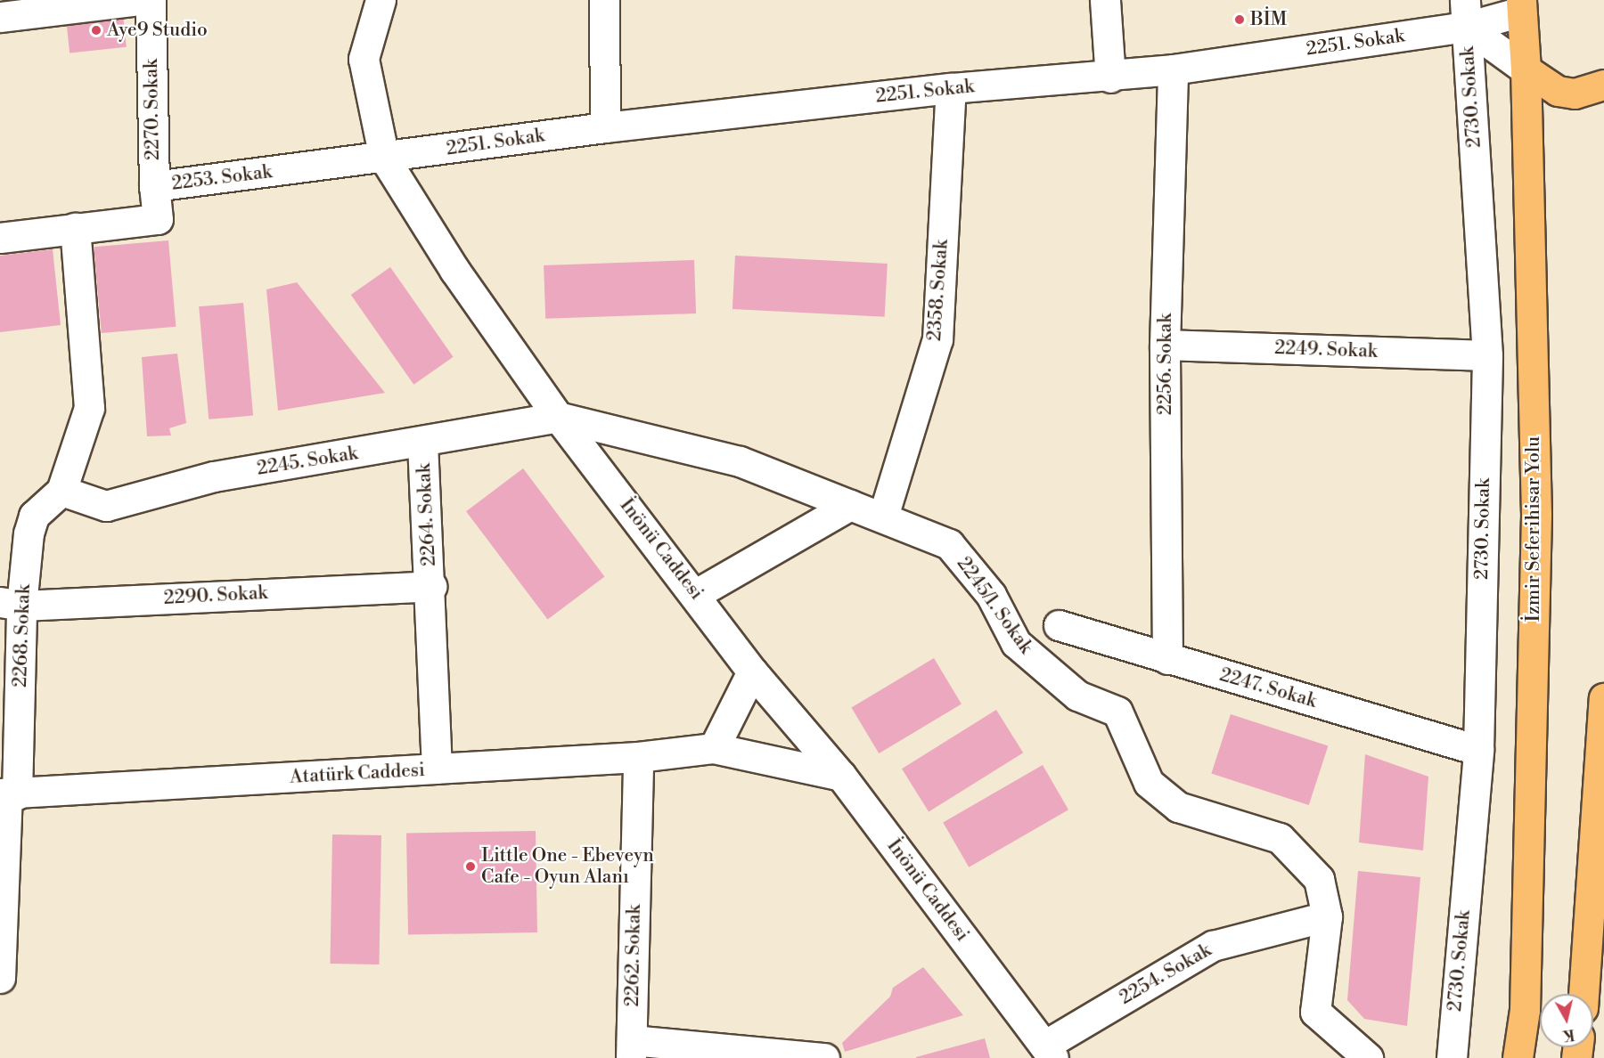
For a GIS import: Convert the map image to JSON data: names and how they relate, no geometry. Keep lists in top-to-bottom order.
{
  "streets": {
    "main road": ["İzmir Seferihisar Yolu"],
    "street": [
      "2251. Sokak",
      "2730. Sokak",
      "2270. Sokak",
      "2253. Sokak",
      "2358. Sokak",
      "2249. Sokak",
      "2256. Sokak",
      "2245. Sokak",
      "2264. Sokak",
      "İnönü Caddesi",
      "2290. Sokak",
      "2245/1. Sokak",
      "2268. Sokak",
      "2247. Sokak",
      "Atatürk Caddesi",
      "2262. Sokak",
      "2254. Sokak"
    ]
  },
  "crossings": [
    ["2251. Sokak", "2730. Sokak"],
    ["2251. Sokak", "2253. Sokak"],
    ["2251. Sokak", "2358. Sokak"],
    ["2251. Sokak", "2256. Sokak"],
    ["2251. Sokak", "İzmir Seferihisar Yolu"],
    ["2251. Sokak", "İnönü Caddesi"],
    ["2730. Sokak", "2249. Sokak"],
    ["2730. Sokak", "2247. Sokak"],
    ["2270. Sokak", "2253. Sokak"],
    ["2253. Sokak", "İnönü Caddesi"],
    ["2358. Sokak", "2245/1. Sokak"],
    ["2249. Sokak", "2256. Sokak"],
    ["2256. Sokak", "2247. Sokak"],
    ["2245. Sokak", "2264. Sokak"],
    ["2245. Sokak", "İnönü Caddesi"],
    ["2245. Sokak", "2245/1. Sokak"],
    ["2245. Sokak", "2268. Sokak"],
    ["2264. Sokak", "2290. Sokak"],
    ["2264. Sokak", "Atatürk Caddesi"],
    ["İnönü Caddesi", "2245/1. Sokak"],
    ["İnönü Caddesi", "Atatürk Caddesi"],
    ["İnönü Caddesi", "2254. Sokak"],
    ["2290. Sokak", "2268. Sokak"],
    ["2245/1. Sokak", "2254. Sokak"],
    ["2268. Sokak", "Atatürk Caddesi"],
    ["Atatürk Caddesi", "2262. Sokak"]
  ],
  "places": ["BİM", "Aye9 Studio", "Little One - Ebeveyn Cafe - Oyun Alanı"],
  "north": "bottom"
}
